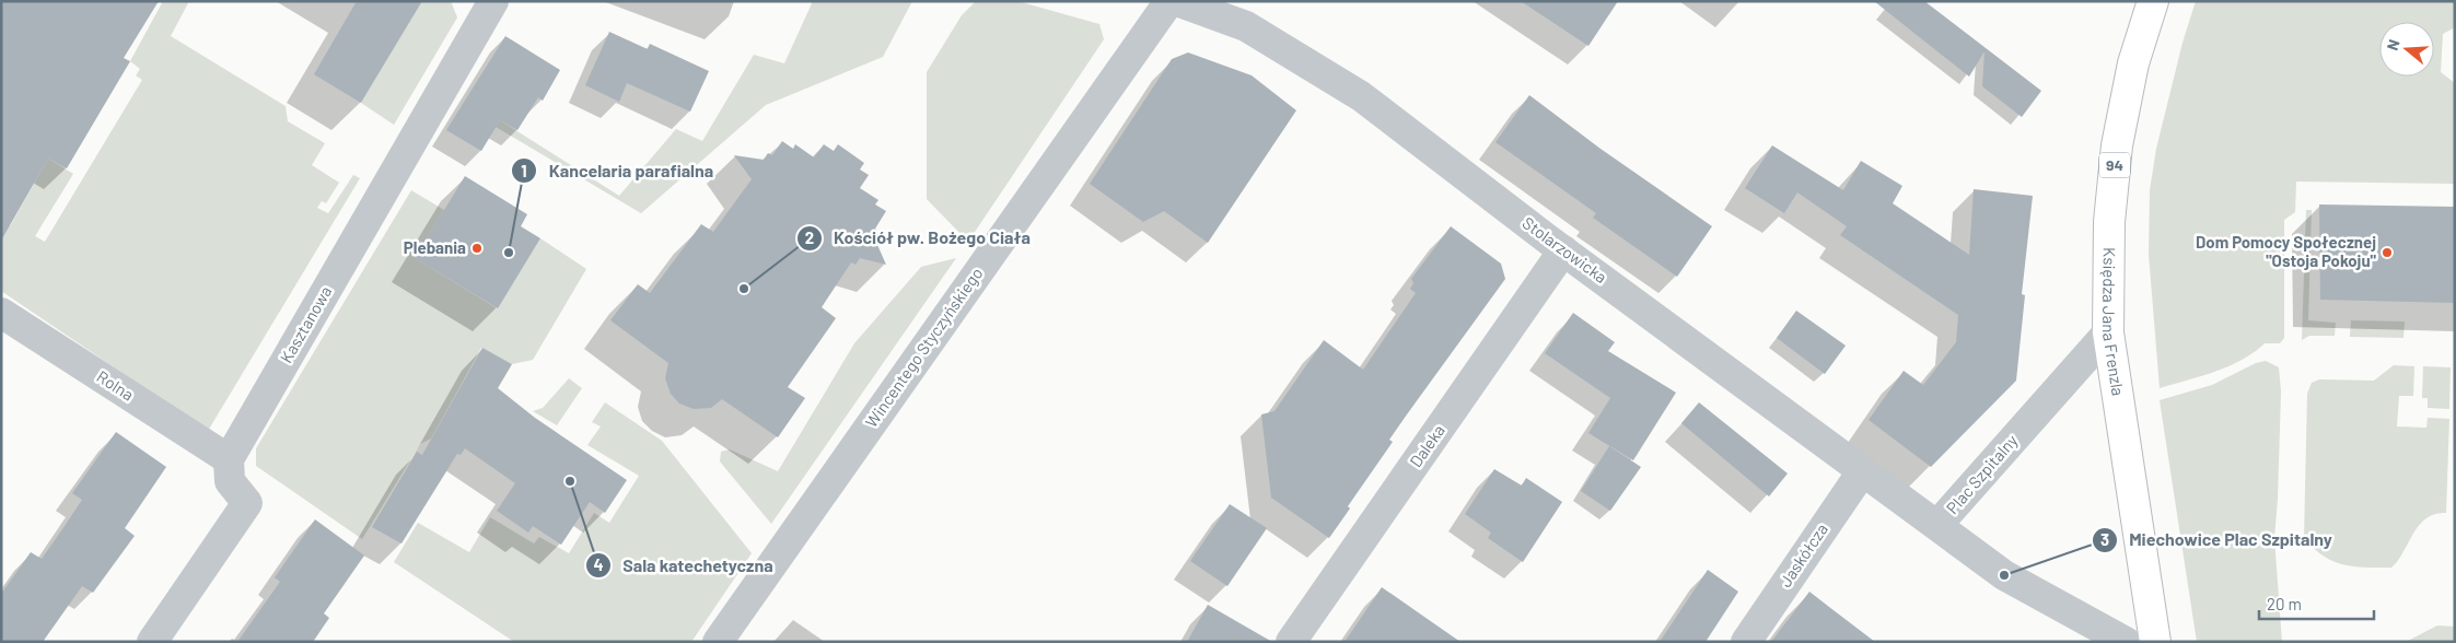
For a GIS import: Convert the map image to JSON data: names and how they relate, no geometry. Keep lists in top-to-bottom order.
{
  "streets": {
    "main road": ["94", "Księdza Jana Frenzla"],
    "street": [
      "Stolarzowicka",
      "Kasztanowa",
      "Wincentego Styczyńskiego",
      "Rolna",
      "Daleka",
      "Plac Szpitalny",
      "Jaskółcza"
    ]
  },
  "crossings": [
    ["Stolarzowicka", "Daleka"],
    ["Stolarzowicka", "Plac Szpitalny"],
    ["Stolarzowicka", "Jaskółcza"],
    ["Księdza Jana Frenzla", "Plac Szpitalny"],
    ["Kasztanowa", "Rolna"]
  ],
  "places": [
    "Plebania",
    "Kancelaria parafialna",
    "Dom Pomocy Społecznej \"Ostoja Pokoju\"",
    "Kościół pw. Bożego Ciała",
    "Sala katechetyczna",
    "Miechowice Plac Szpitalny"
  ],
  "scale_bar": "20 m",
  "north": "left"
}
